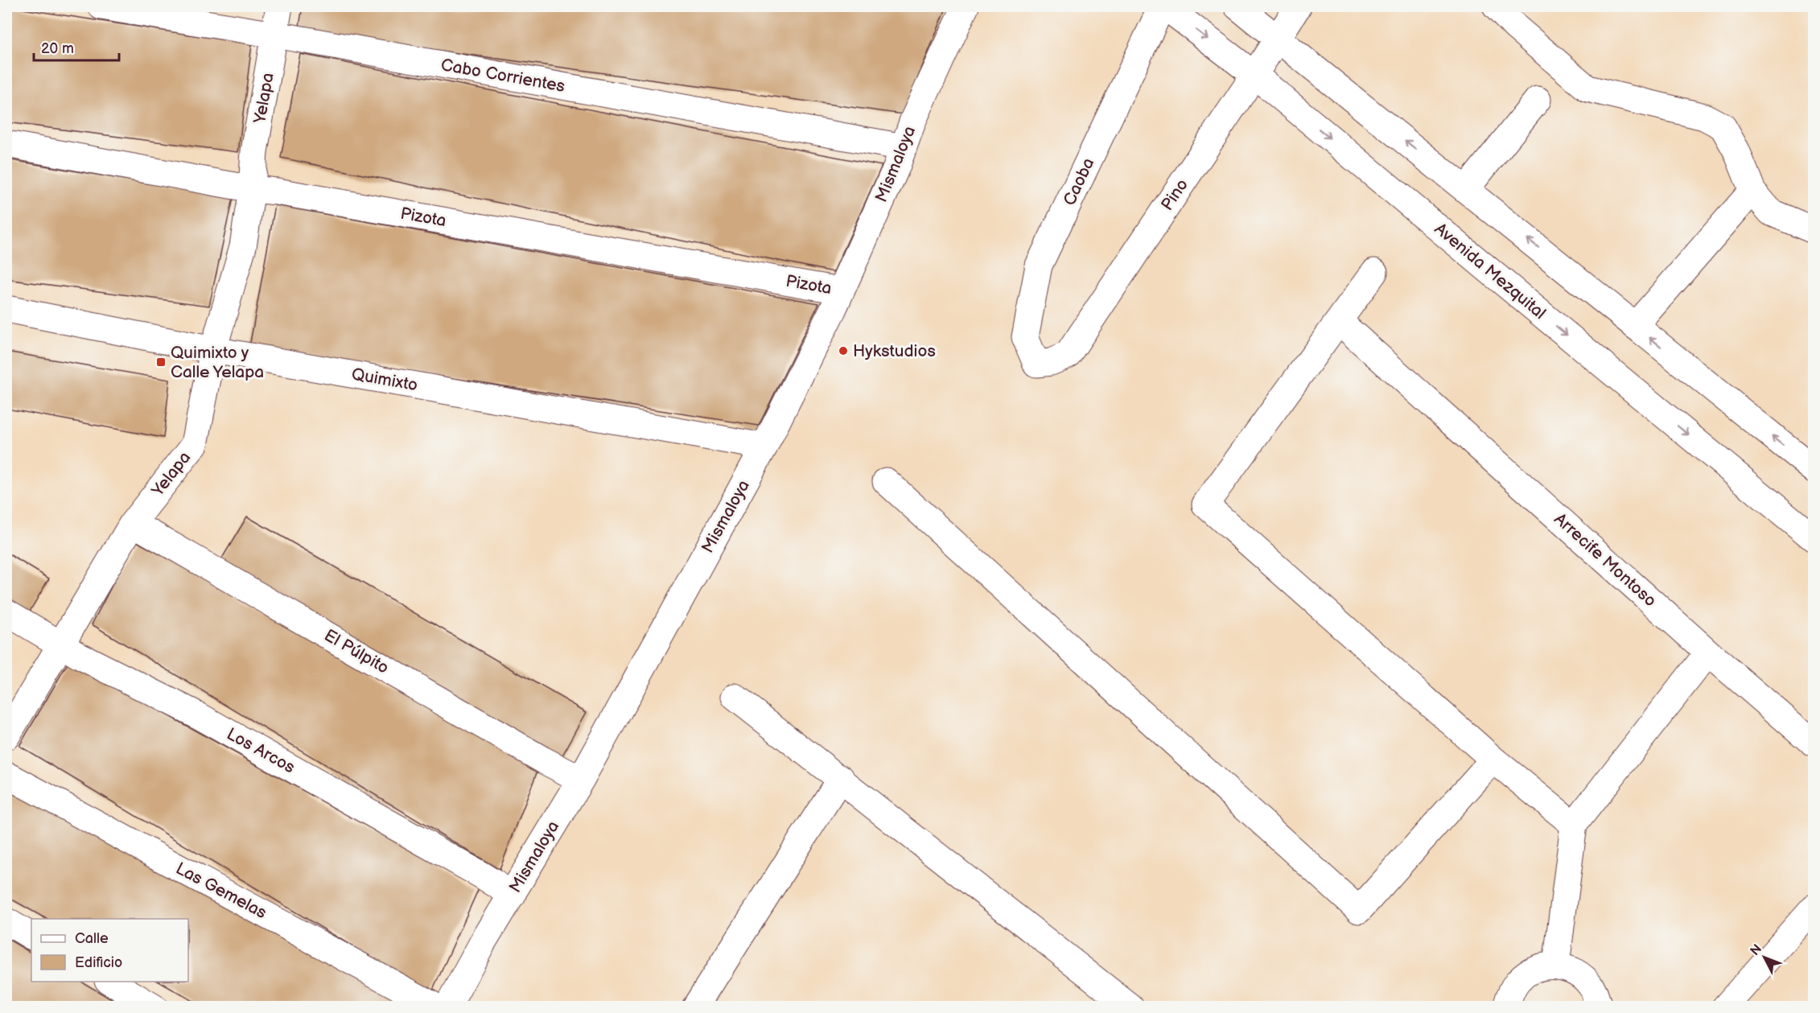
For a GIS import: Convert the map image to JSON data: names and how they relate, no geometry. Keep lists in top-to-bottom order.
{
  "streets": {
    "street": [
      "Cabo Corrientes",
      "Yelapa",
      "Mismaloya",
      "Caoba",
      "Pino",
      "Pizota",
      "Avenida Mezquital",
      "Quimixto",
      "Arrecife Montoso",
      "El Púlpito",
      "Los Arcos",
      "Las Gemelas"
    ]
  },
  "crossings": [
    ["Cabo Corrientes", "Yelapa"],
    ["Cabo Corrientes", "Mismaloya"],
    ["Yelapa", "Pizota"],
    ["Yelapa", "Quimixto"],
    ["Yelapa", "El Púlpito"],
    ["Yelapa", "Los Arcos"],
    ["Mismaloya", "Pizota"],
    ["Mismaloya", "Quimixto"],
    ["Mismaloya", "El Púlpito"],
    ["Mismaloya", "Los Arcos"],
    ["Caoba", "Pino"],
    ["Caoba", "Avenida Mezquital"],
    ["Pino", "Avenida Mezquital"]
  ],
  "places": {
    "other": ["Hykstudios"],
    "transit": ["Quimixto y Calle Yelapa"]
  },
  "legend": ["Calle", "Edificio"],
  "scale_bar": "20 m",
  "north": "top left"
}
